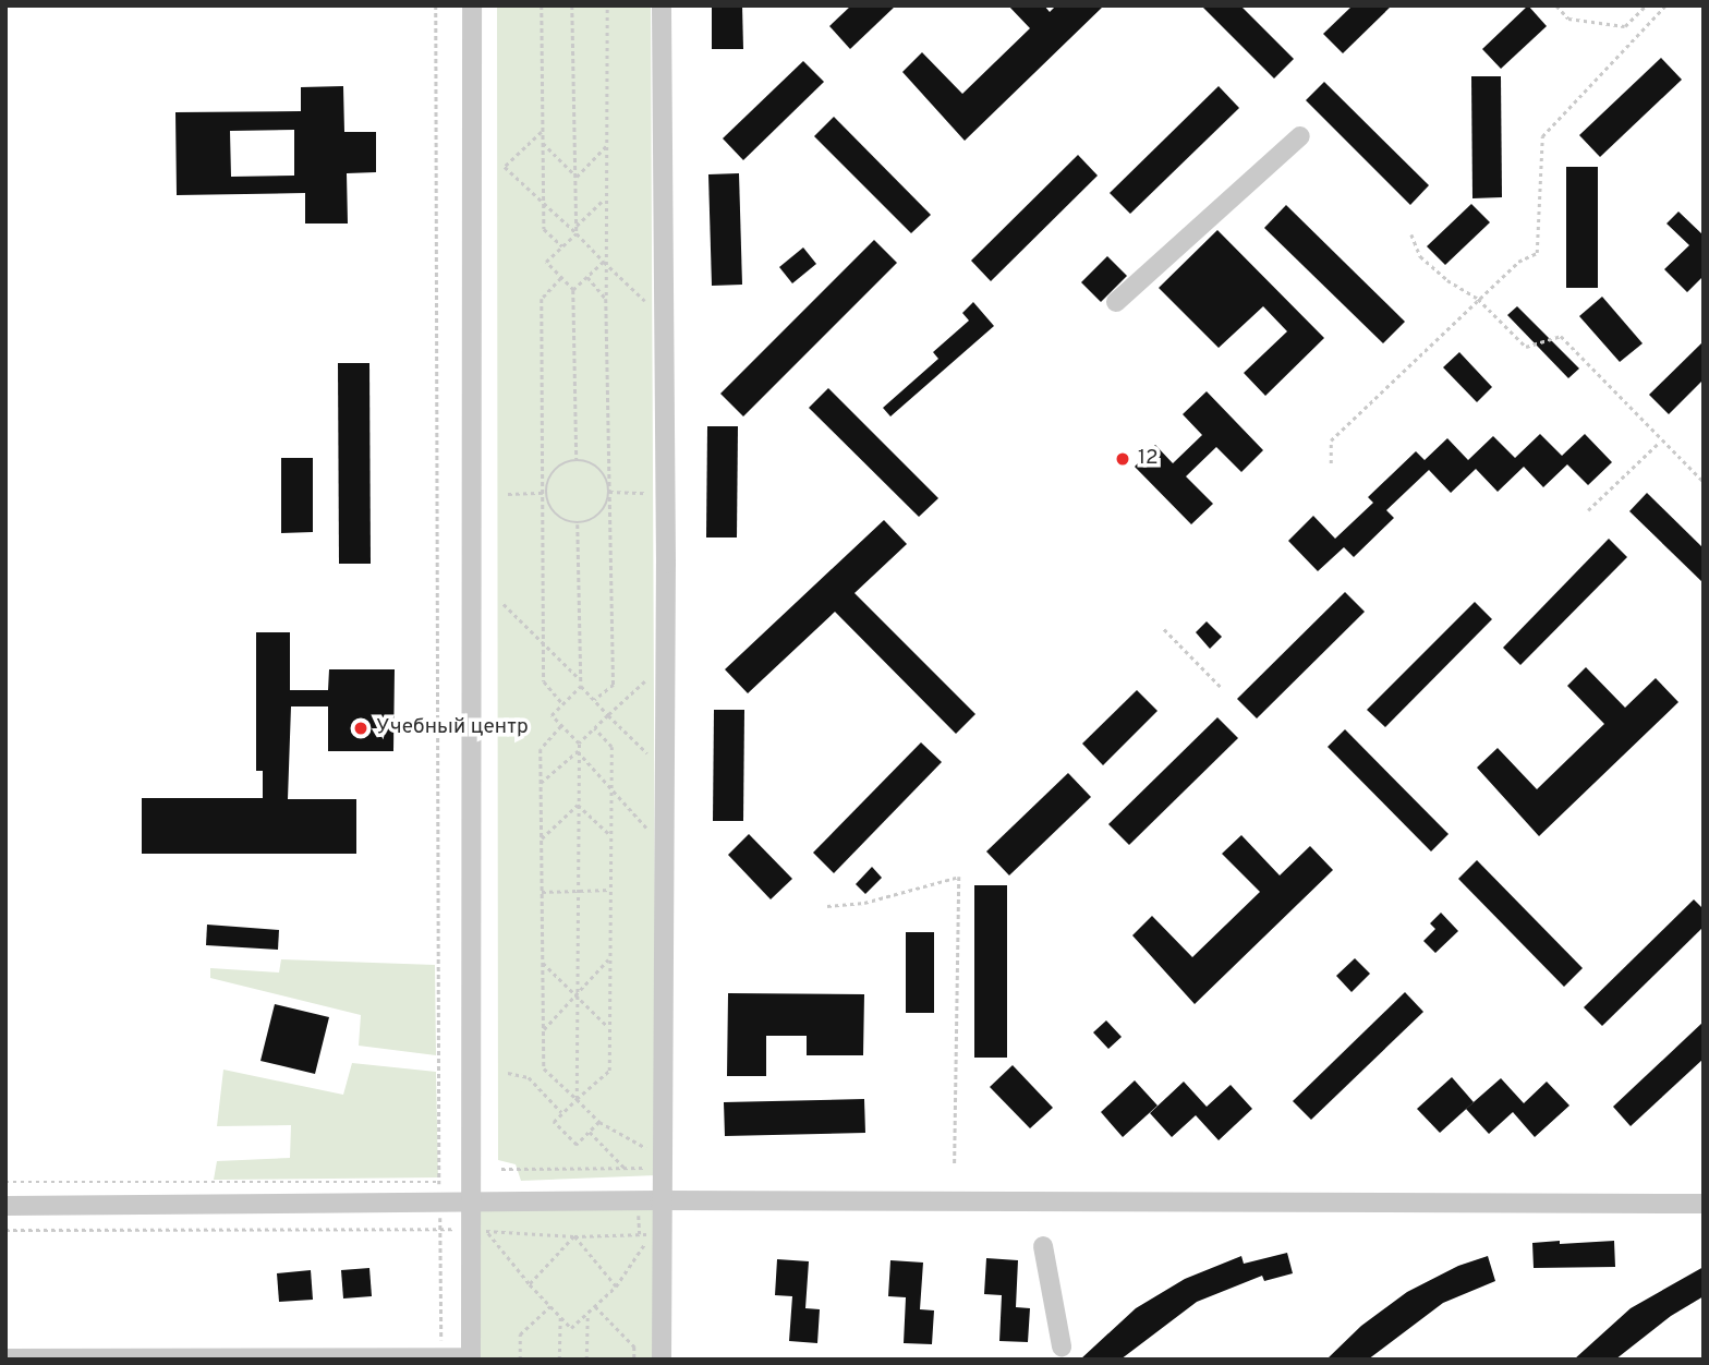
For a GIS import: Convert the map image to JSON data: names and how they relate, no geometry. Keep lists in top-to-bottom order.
{
  "places": ["12", "Учебный центр"]
}
